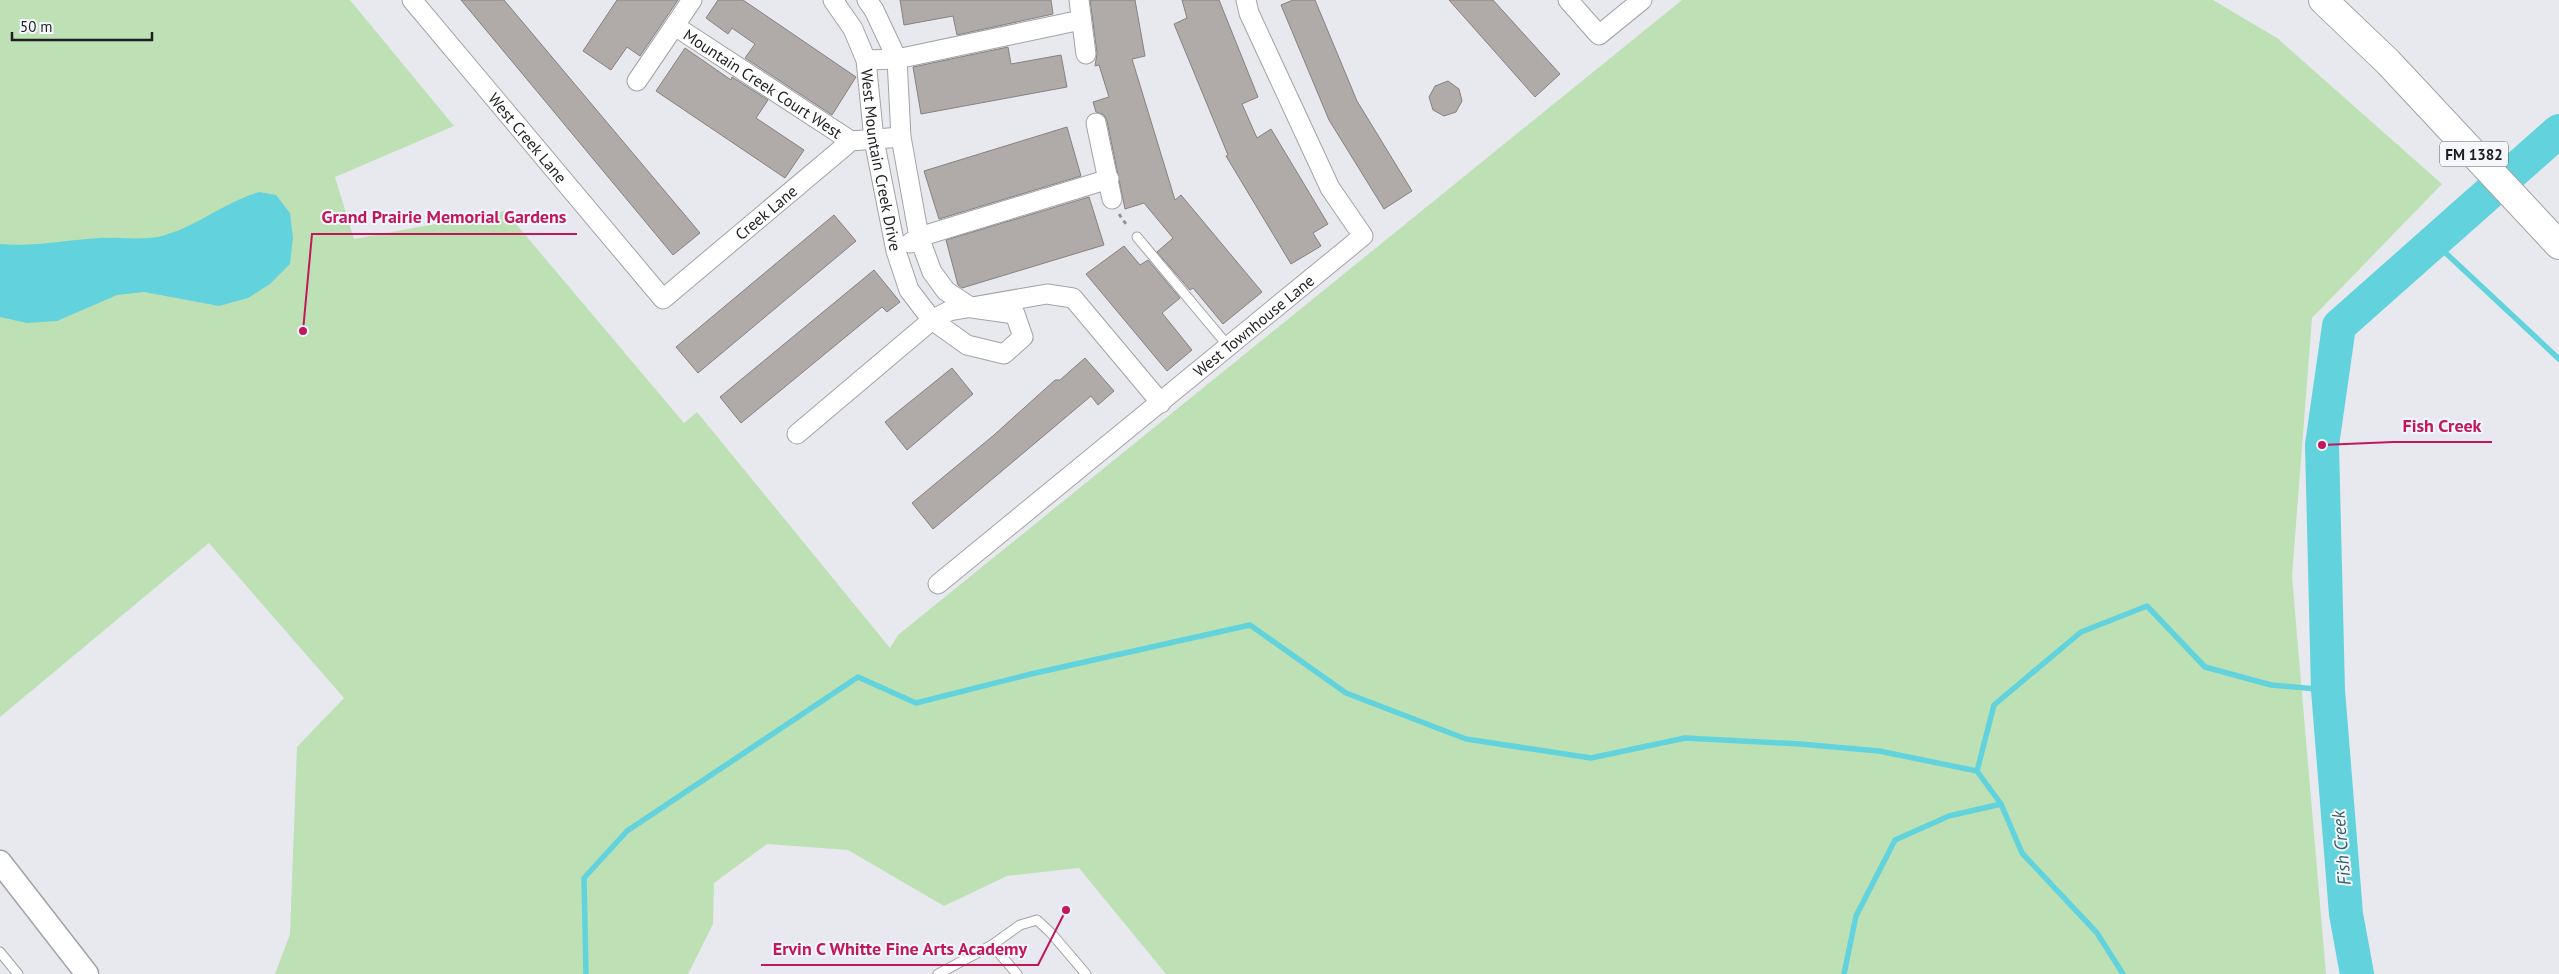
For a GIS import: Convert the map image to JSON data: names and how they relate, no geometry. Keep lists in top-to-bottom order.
{
  "streets": {
    "main road": ["FM 1382"],
    "street": [
      "Mountain Creek Court West",
      "West Creek Lane",
      "West Mountain Creek Drive",
      "Creek Lane",
      "West Townhouse Lane"
    ]
  },
  "crossings": [
    ["Mountain Creek Court West", "Creek Lane"],
    ["West Creek Lane", "Creek Lane"],
    ["West Mountain Creek Drive", "West Townhouse Lane"]
  ],
  "water": ["Fish Creek"],
  "places": ["Grand Prairie Memorial Gardens", "Fish Creek", "Ervin C Whitte Fine Arts Academy"],
  "scale_bar": "50 m"
}
